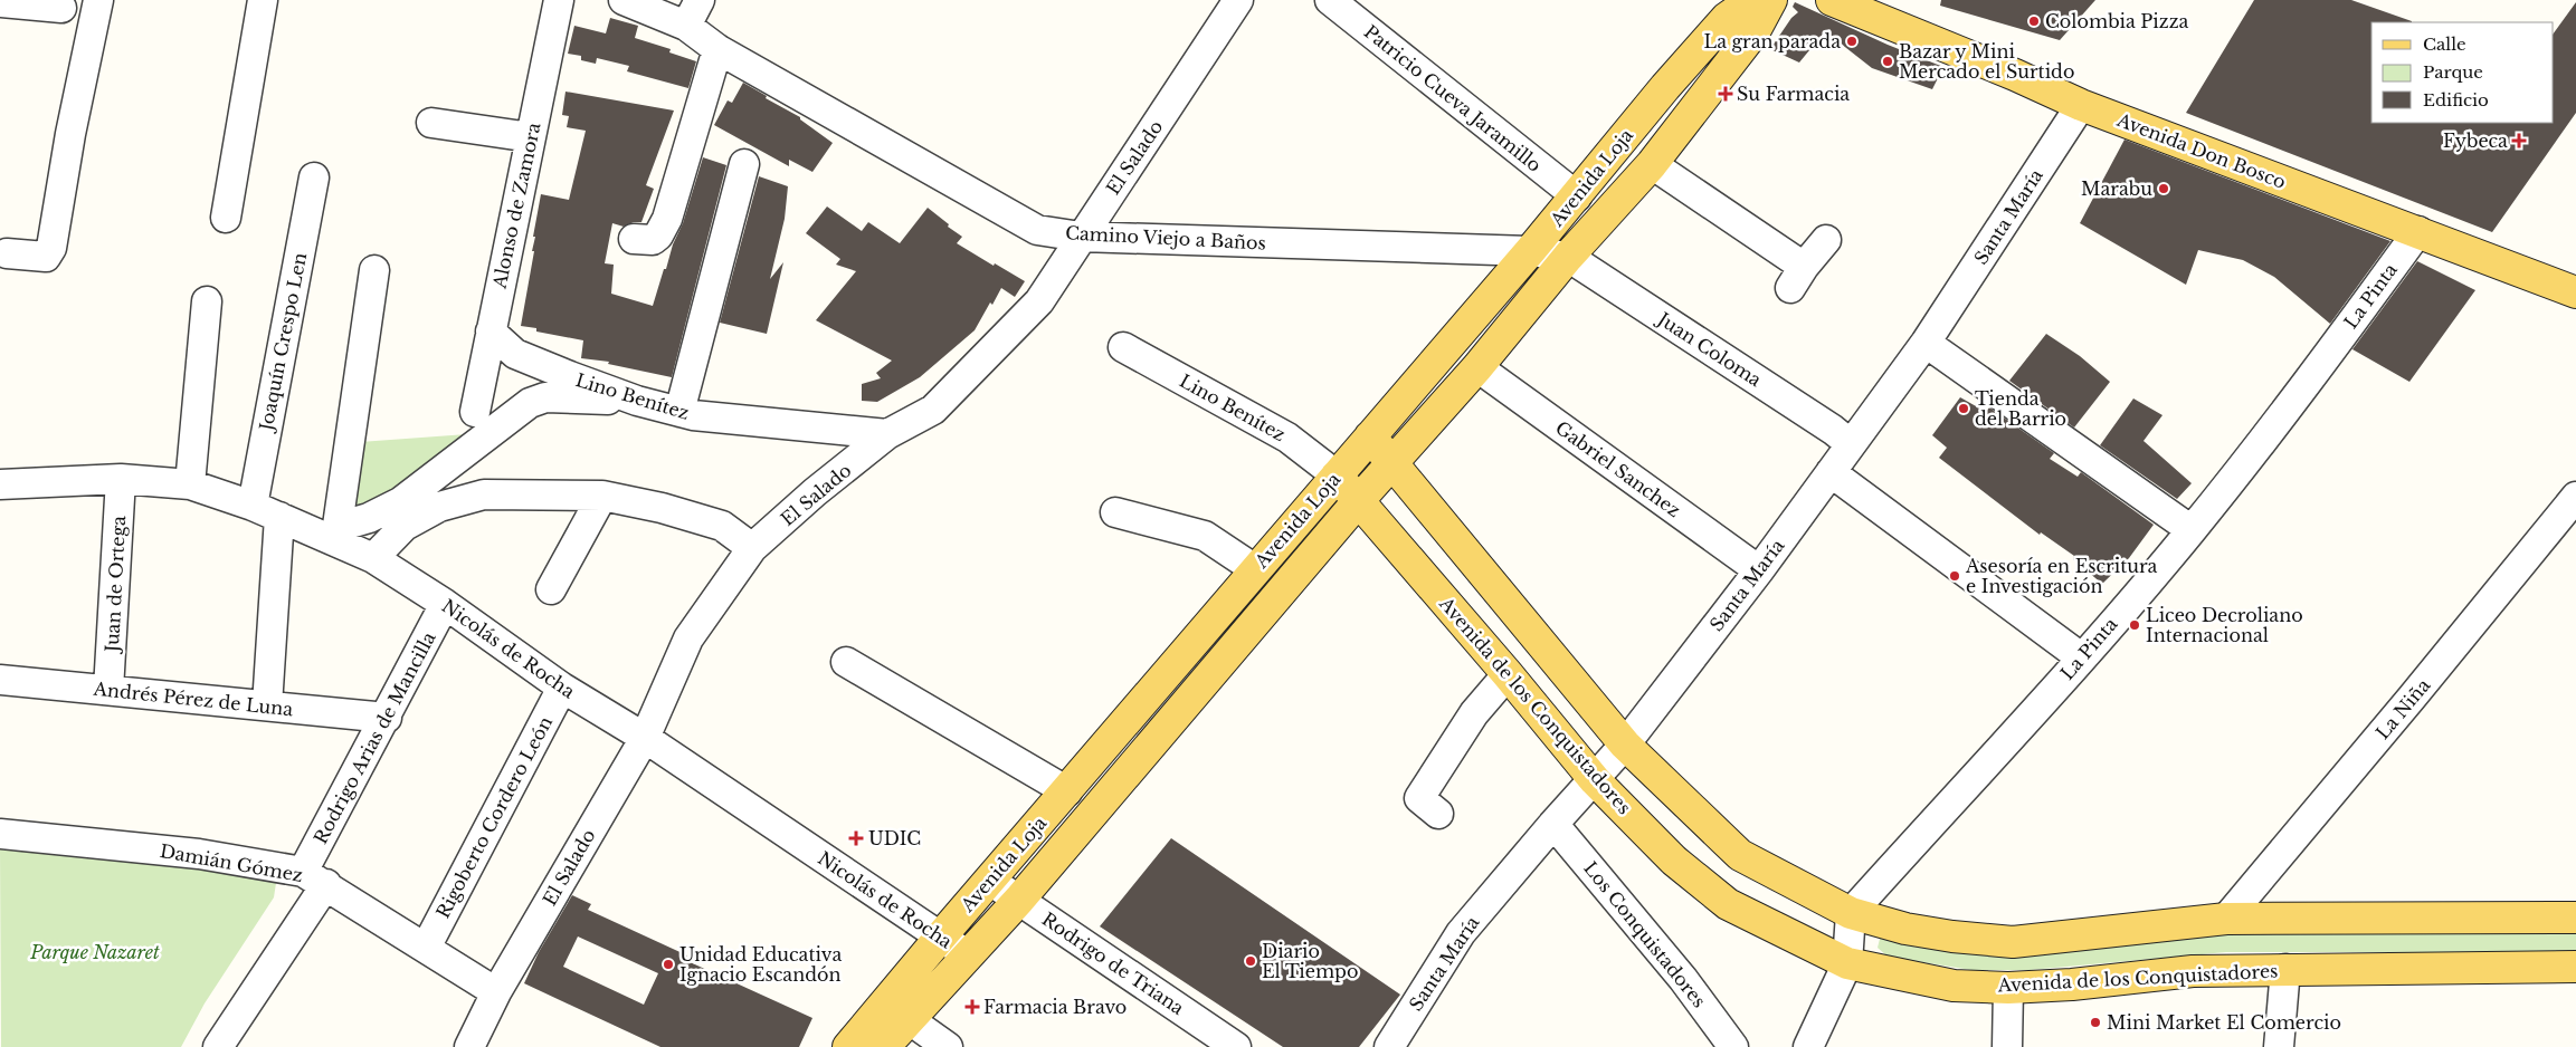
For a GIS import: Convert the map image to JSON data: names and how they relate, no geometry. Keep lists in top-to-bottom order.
{
  "streets": {
    "main road": ["Avenida Don Bosco", "Avenida Loja", "Avenida de los Conquistadores"],
    "street": [
      "Patricio Cueva Jaramillo",
      "El Salado",
      "Alonso de Zamora",
      "Santa María",
      "Camino Viejo a Baños",
      "La Pinta",
      "Joaquín Crespo Len",
      "Juan Coloma",
      "Lino Benítez",
      "Gabriel Sanchez",
      "Juan de Ortega",
      "Nicolás de Rocha",
      "Andrés Pérez de Luna",
      "La Niña",
      "Rodrigo Arias de Mancilla",
      "Rigoberto Cordero León",
      "Damián Gómez",
      "Los Conquistadores",
      "Rodrigo de Triana"
    ]
  },
  "crossings": [
    ["Patricio Cueva Jaramillo", "Avenida Loja"],
    ["Avenida Don Bosco", "Santa María"],
    ["Avenida Don Bosco", "La Pinta"],
    ["El Salado", "Camino Viejo a Baños"],
    ["El Salado", "Lino Benítez"],
    ["El Salado", "Nicolás de Rocha"],
    ["El Salado", "Damián Gómez"],
    ["Avenida Loja", "Camino Viejo a Baños"],
    ["Avenida Loja", "Juan Coloma"],
    ["Avenida Loja", "Lino Benítez"],
    ["Avenida Loja", "Gabriel Sanchez"],
    ["Avenida Loja", "Nicolás de Rocha"],
    ["Avenida Loja", "Avenida de los Conquistadores"],
    ["Avenida Loja", "Rodrigo de Triana"],
    ["Alonso de Zamora", "Lino Benítez"],
    ["Santa María", "Juan Coloma"],
    ["Santa María", "Gabriel Sanchez"],
    ["Santa María", "Avenida de los Conquistadores"],
    ["Santa María", "Los Conquistadores"],
    ["Camino Viejo a Baños", "Juan Coloma"],
    ["Joaquín Crespo Len", "Nicolás de Rocha"],
    ["Lino Benítez", "Avenida de los Conquistadores"],
    ["Juan de Ortega", "Nicolás de Rocha"],
    ["Juan de Ortega", "Andrés Pérez de Luna"],
    ["Nicolás de Rocha", "Rodrigo Arias de Mancilla"],
    ["Nicolás de Rocha", "Rigoberto Cordero León"],
    ["Andrés Pérez de Luna", "Rodrigo Arias de Mancilla"],
    ["Rodrigo Arias de Mancilla", "Damián Gómez"],
    ["Rigoberto Cordero León", "Damián Gómez"]
  ],
  "parks": ["Parque Nazaret"],
  "places": {
    "other": [
      "Colombia Pizza",
      "La gran parada",
      "Bazar y Mini Mercado el Surtido",
      "Marabu",
      "Tienda del Barrio",
      "Asesoría en Escritura e Investigación",
      "Liceo Decroliano Internacional",
      "Diario El Tiempo",
      "Unidad Educativa Ignacio Escandón",
      "Mini Market El Comercio"
    ],
    "health": [
      "Su Farmacia",
      "Fybeca",
      "UDIC",
      "Farmacia Bravo"
    ]
  },
  "legend": ["Calle", "Parque", "Edificio"]
}
